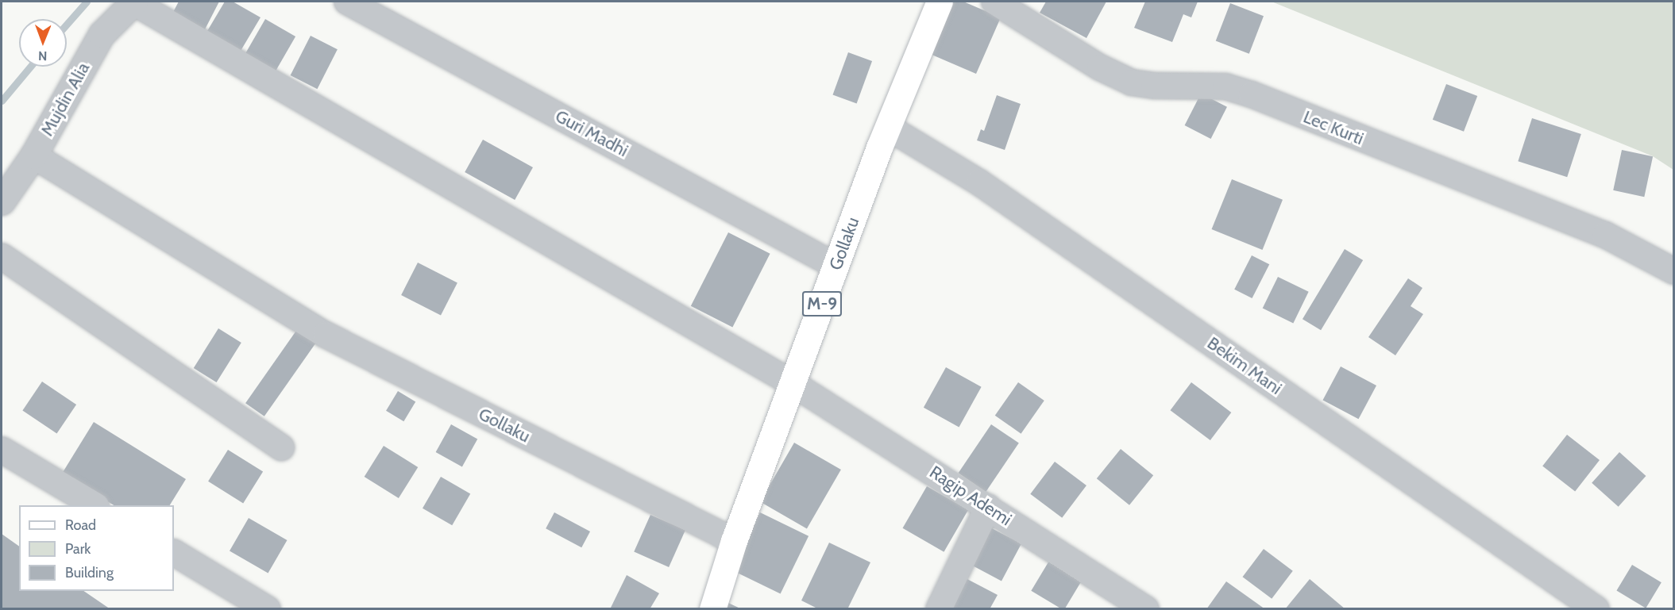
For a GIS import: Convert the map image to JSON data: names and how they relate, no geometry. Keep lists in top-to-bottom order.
{
  "streets": {
    "main road": ["Gollaku", "M-9"],
    "street": [
      "Mujdin Alia",
      "Lec Kurti",
      "Guri Madhi",
      "Bekim Mani",
      "Ragip Ademi"
    ]
  },
  "crossings": [
    ["Mujdin Alia", "Gollaku"],
    ["Mujdin Alia", "Ragip Ademi"],
    ["Guri Madhi", "Gollaku"],
    ["Gollaku", "Bekim Mani"],
    ["Gollaku", "Ragip Ademi"]
  ],
  "legend": ["Road", "Park", "Building"],
  "north": "bottom"
}
